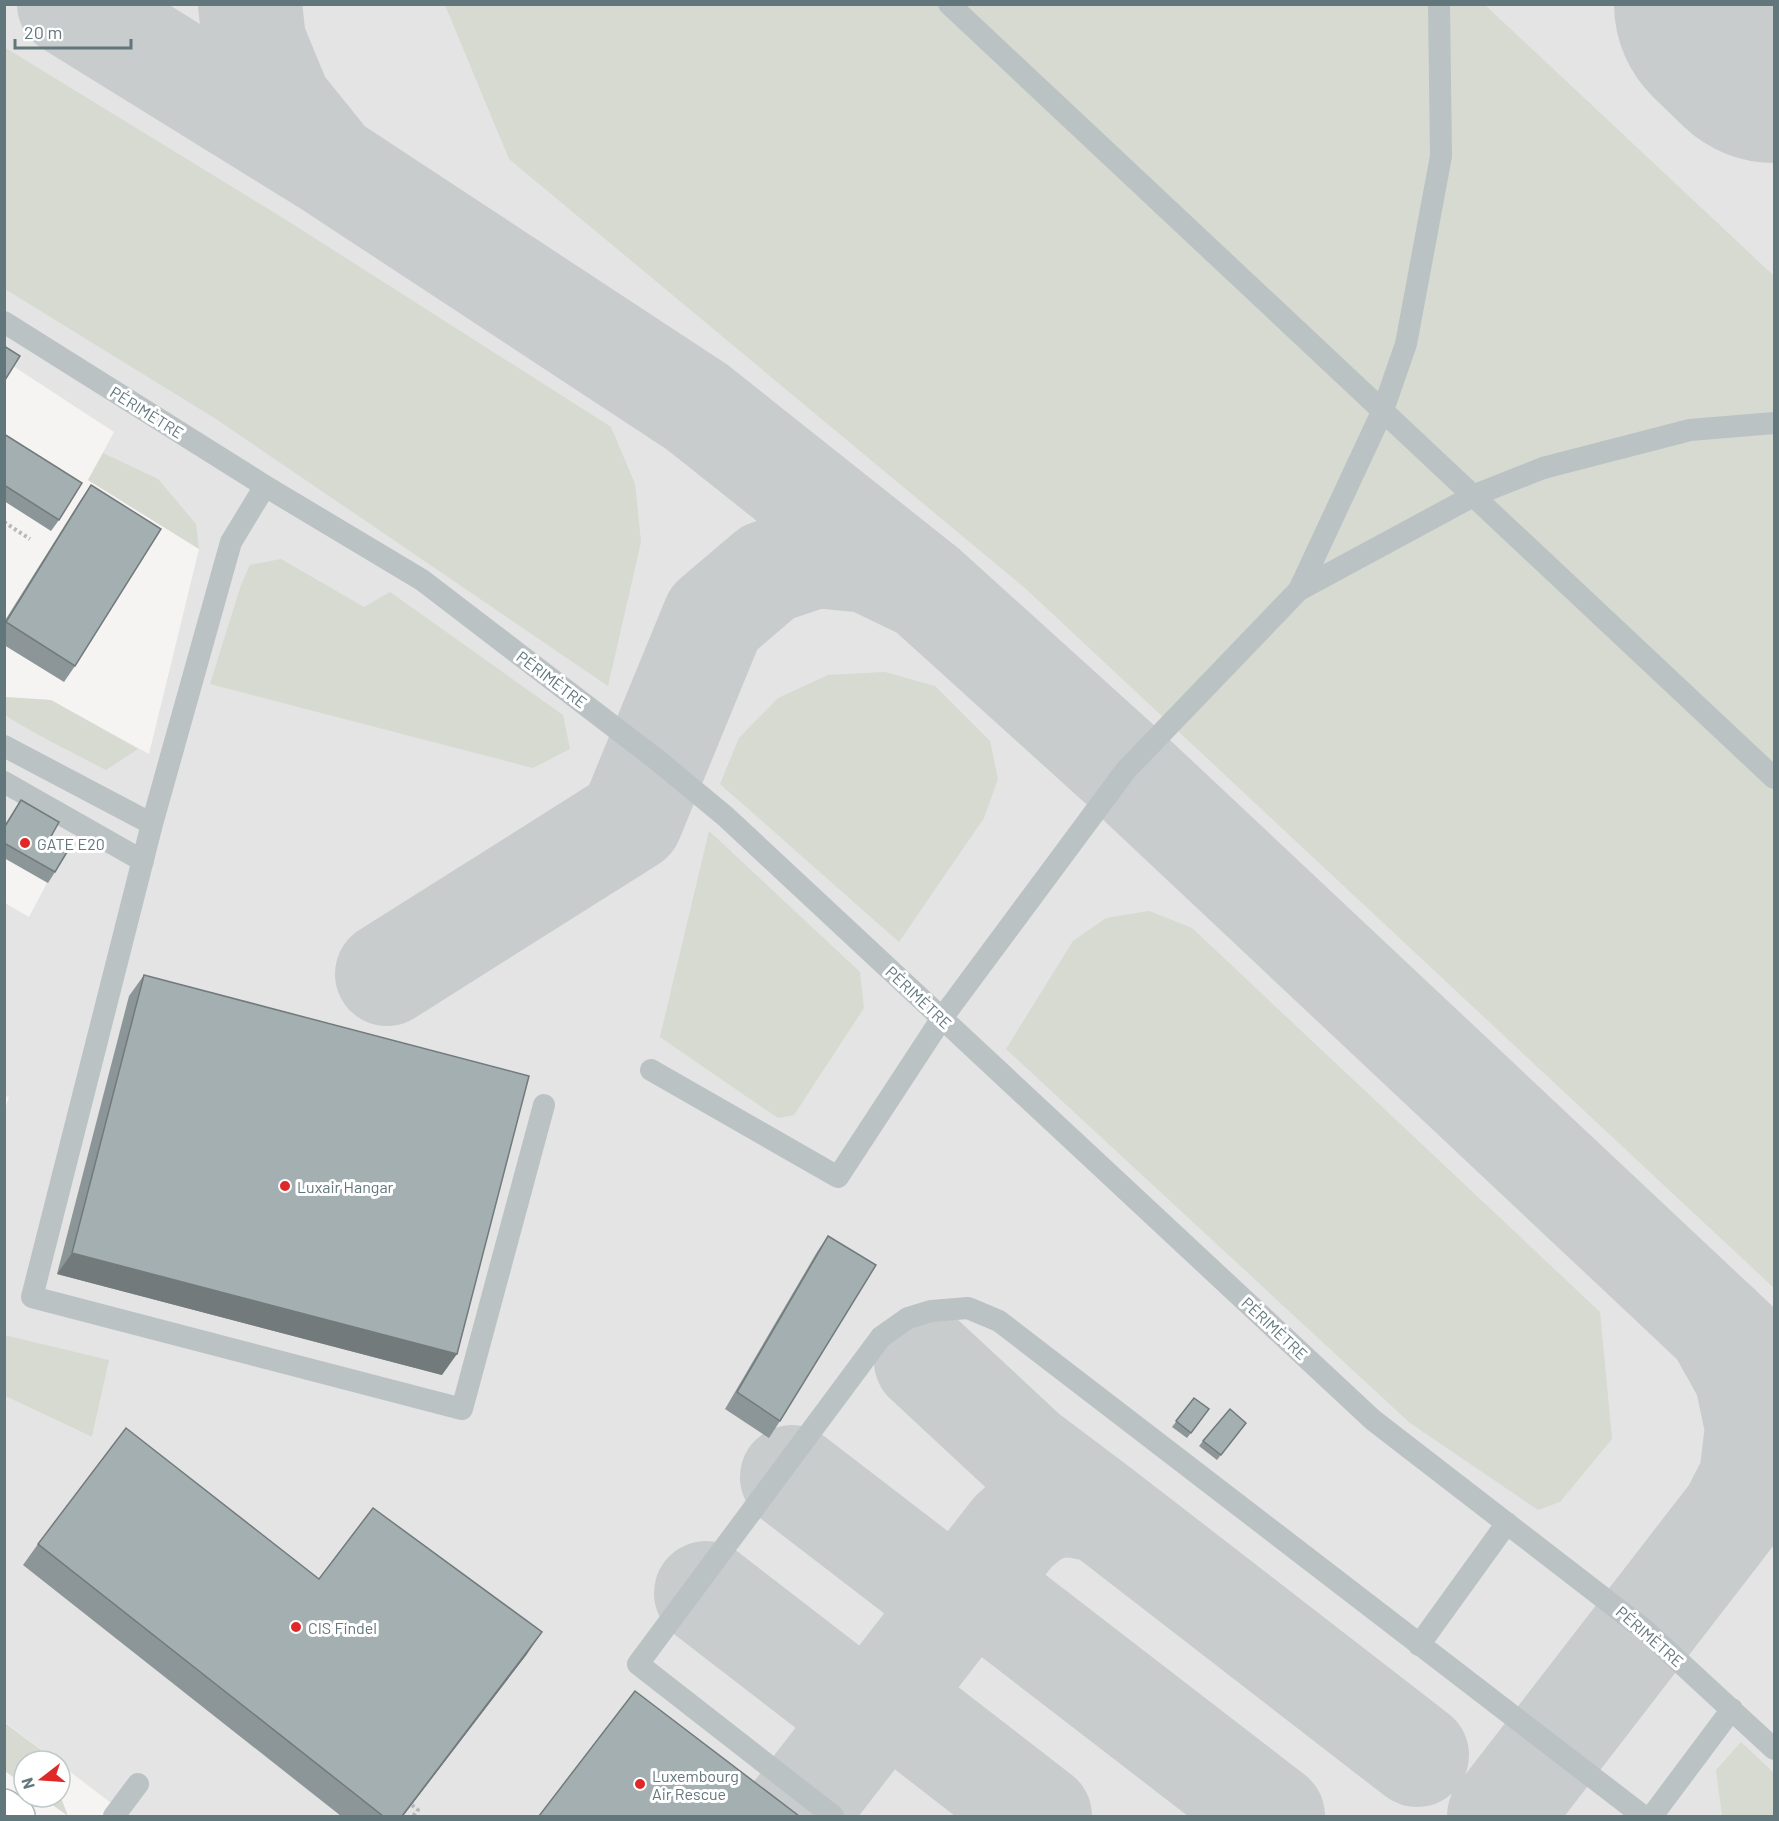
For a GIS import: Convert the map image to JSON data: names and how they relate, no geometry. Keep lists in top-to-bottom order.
{
  "streets": {
    "lane": ["PÉRIMÈTRE"]
  },
  "places": [
    "GATE E20",
    "Luxair Hangar",
    "CIS Findel",
    "Luxembourg Air Rescue"
  ],
  "scale_bar": "20 m",
  "north": "left"
}
